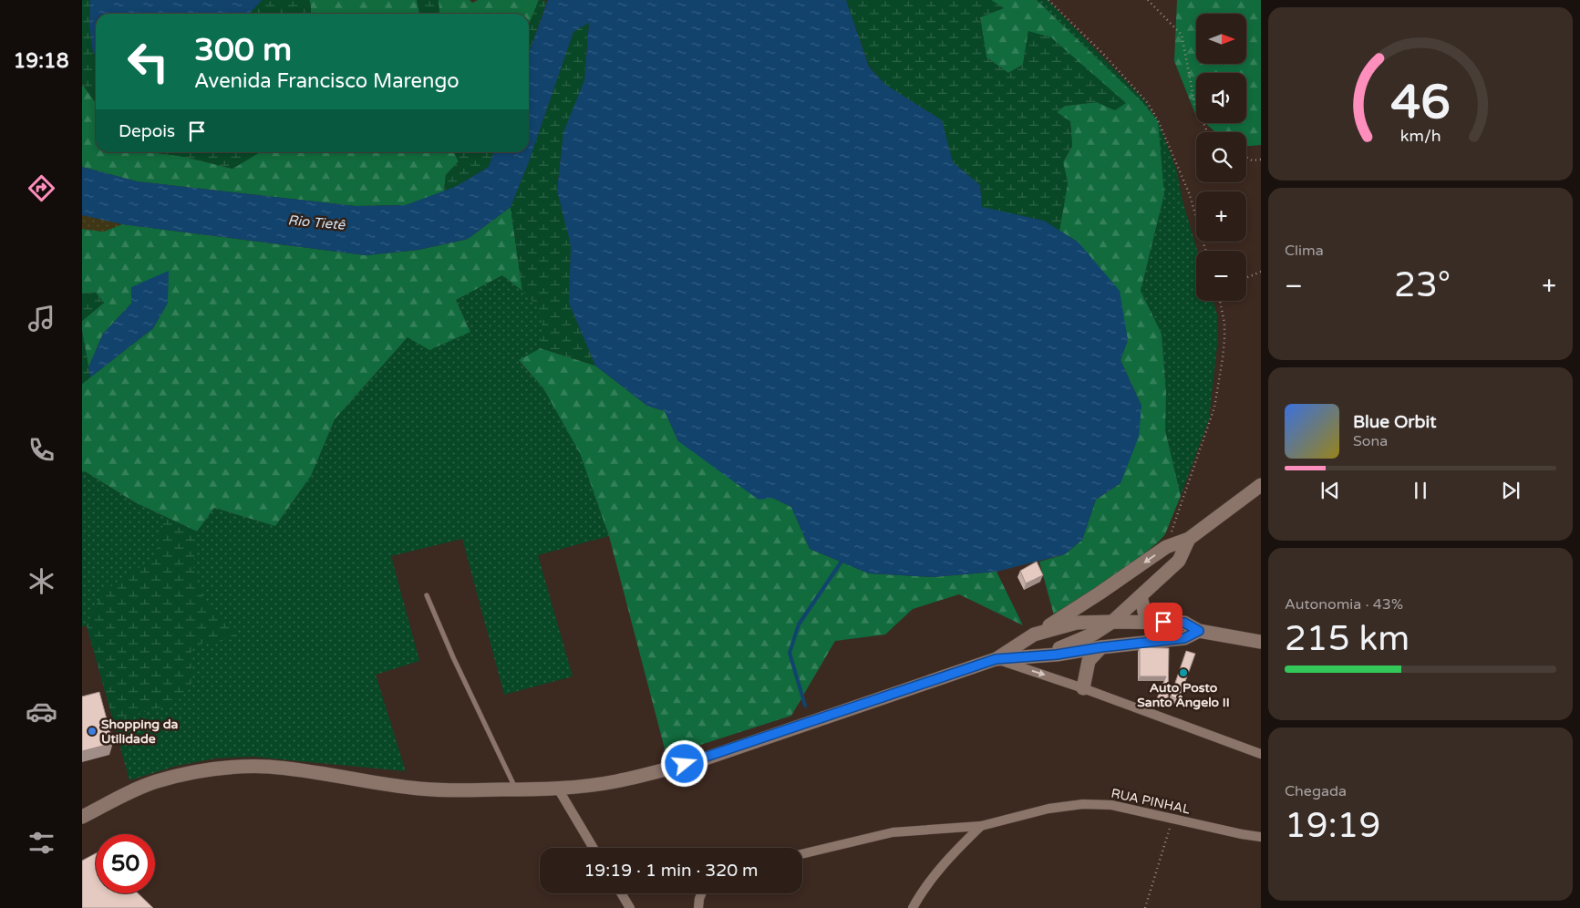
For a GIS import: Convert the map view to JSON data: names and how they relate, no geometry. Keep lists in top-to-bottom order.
{
  "streets": {
    "street": ["RUA PINHAL"]
  },
  "water": ["Rio Tietê"],
  "places": ["Auto Posto Santo Ângelo II", "Shopping da Utilidade"],
  "north": "right",
  "page": {
    "tabs": "19:18",
    "map_buttons": ["+", "−"],
    "turn": ["300 m", "Avenida Francisco Marengo"],
    "then": "Depois",
    "tile": [
      "Clima",
      ["Autonomia · 43%", "215 km"],
      ["Chegada", "19:19"]
    ],
    "heat": ["−", "23°", "+"],
    "song": ["Blue Orbit", "Sona"],
    "limit": "50",
    "trip": "19:19 · 1 min · 320 m",
    "gauge": ["46", "km/h"]
  }
}
